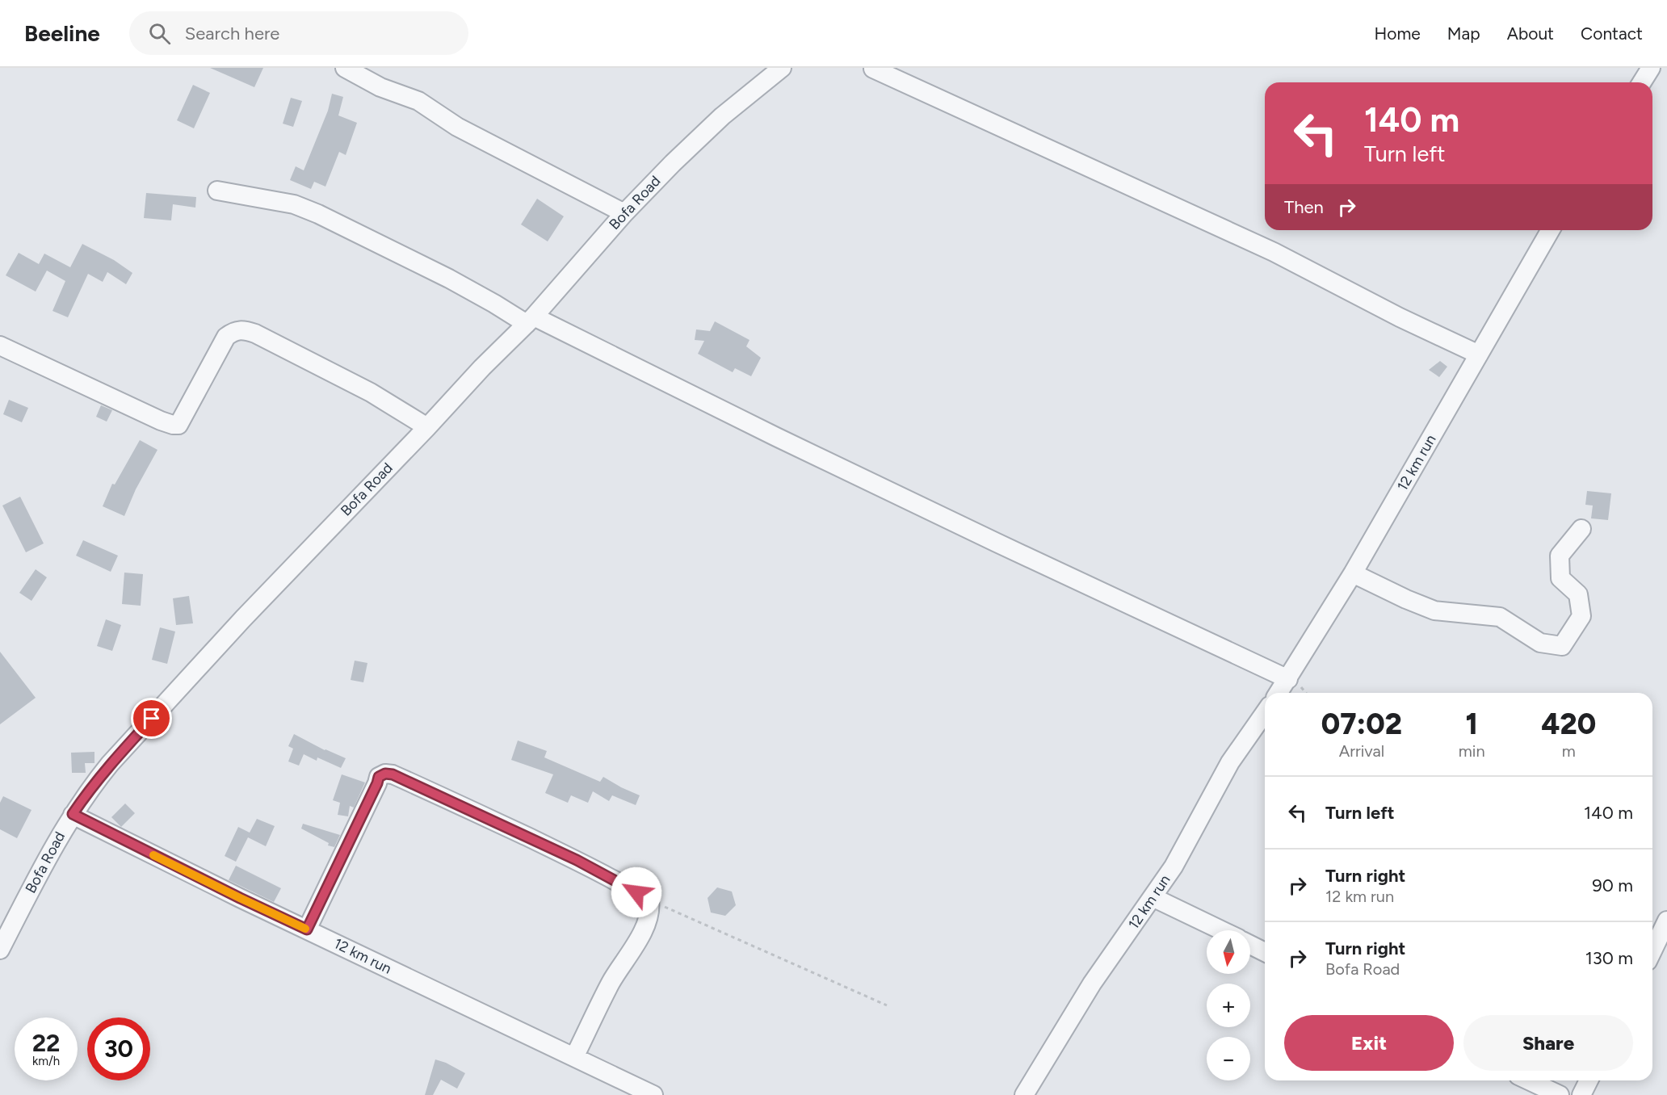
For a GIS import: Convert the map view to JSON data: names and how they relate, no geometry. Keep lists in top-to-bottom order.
{
  "streets": {
    "street": ["Bofa Road", "12 km run"]
  },
  "crossings": [
    ["Bofa Road", "12 km run"]
  ],
  "north": "bottom",
  "page": {
    "header": "Beeline",
    "search": "Search here",
    "nav": [
      "Home",
      "Map",
      "About",
      "Contact"
    ],
    "turn": ["140 m", "Turn left"],
    "then": "Then",
    "eta": [
      "07:02",
      "Arrival",
      "1",
      "min",
      "420",
      "m"
    ],
    "list": [
      {
        "name": "Turn left",
        "value": "140 m"
      },
      {
        "name": "Turn right",
        "note": "12 km run",
        "value": "90 m"
      },
      {
        "name": "Turn right",
        "note": "Bofa Road",
        "value": "130 m"
      }
    ],
    "map_buttons": ["+", "−"],
    "buttons": ["Exit", "Share"],
    "speed": "22 km/h",
    "limit": "30"
  }
}
